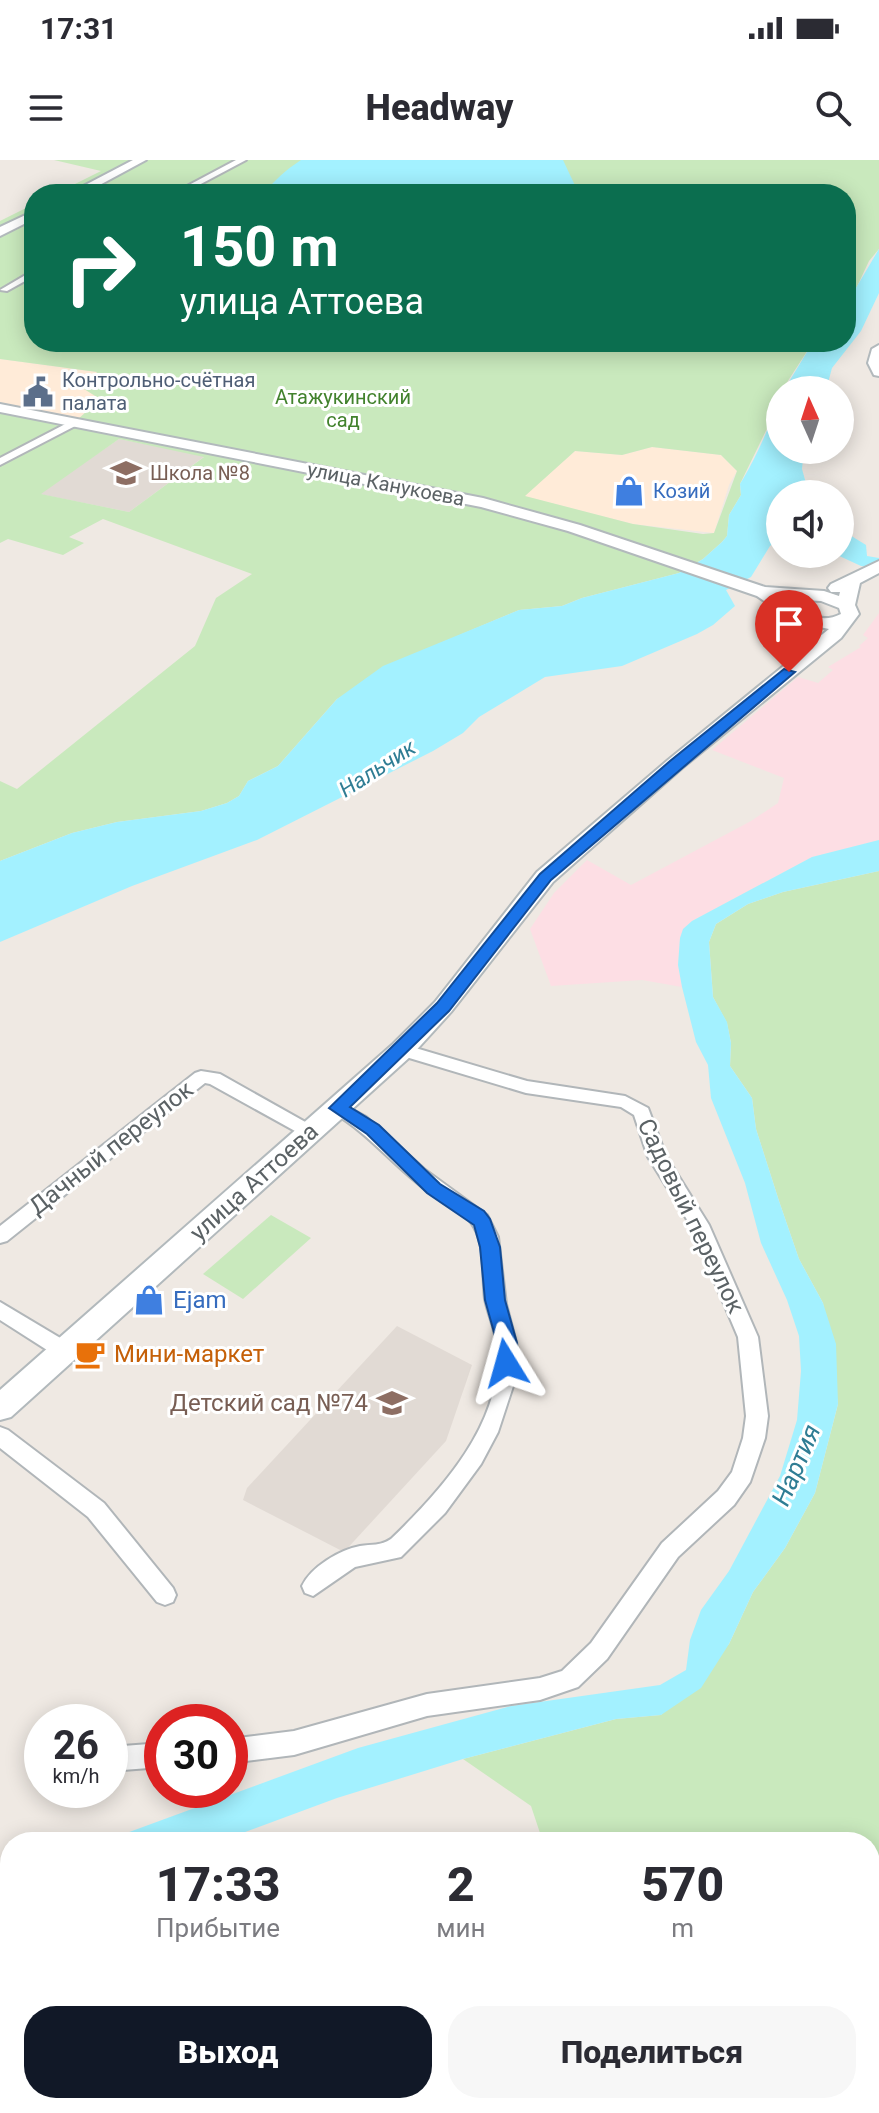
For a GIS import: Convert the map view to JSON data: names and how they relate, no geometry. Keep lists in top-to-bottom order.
{
  "streets": {
    "street": [
      "улица Канукоева",
      "Дачный переулок",
      "улица Аттоева",
      "Садовый переулок"
    ]
  },
  "crossings": [
    ["Дачный переулок", "улица Аттоева"],
    ["улица Аттоева", "Садовый переулок"]
  ],
  "water": ["Нальчик", "Нартия"],
  "parks": ["Атажукинский сад"],
  "places": {
    "public building": ["Контрольно-счётная палата"],
    "school or university": ["Школа №8", "Детский сад №74"],
    "shop": ["Козий", "Ejam"],
    "cafe": ["Мини-маркет"]
  },
  "north": "top",
  "page": {
    "status": "17:31",
    "header": "Headway",
    "turn": ["150 m", "улица Аттоева"],
    "speed": "26 km/h",
    "limit": "30",
    "eta": [
      "17:33",
      "Прибытие",
      "2",
      "мин",
      "570",
      "m"
    ],
    "buttons": ["Выход", "Поделиться"]
  }
}
